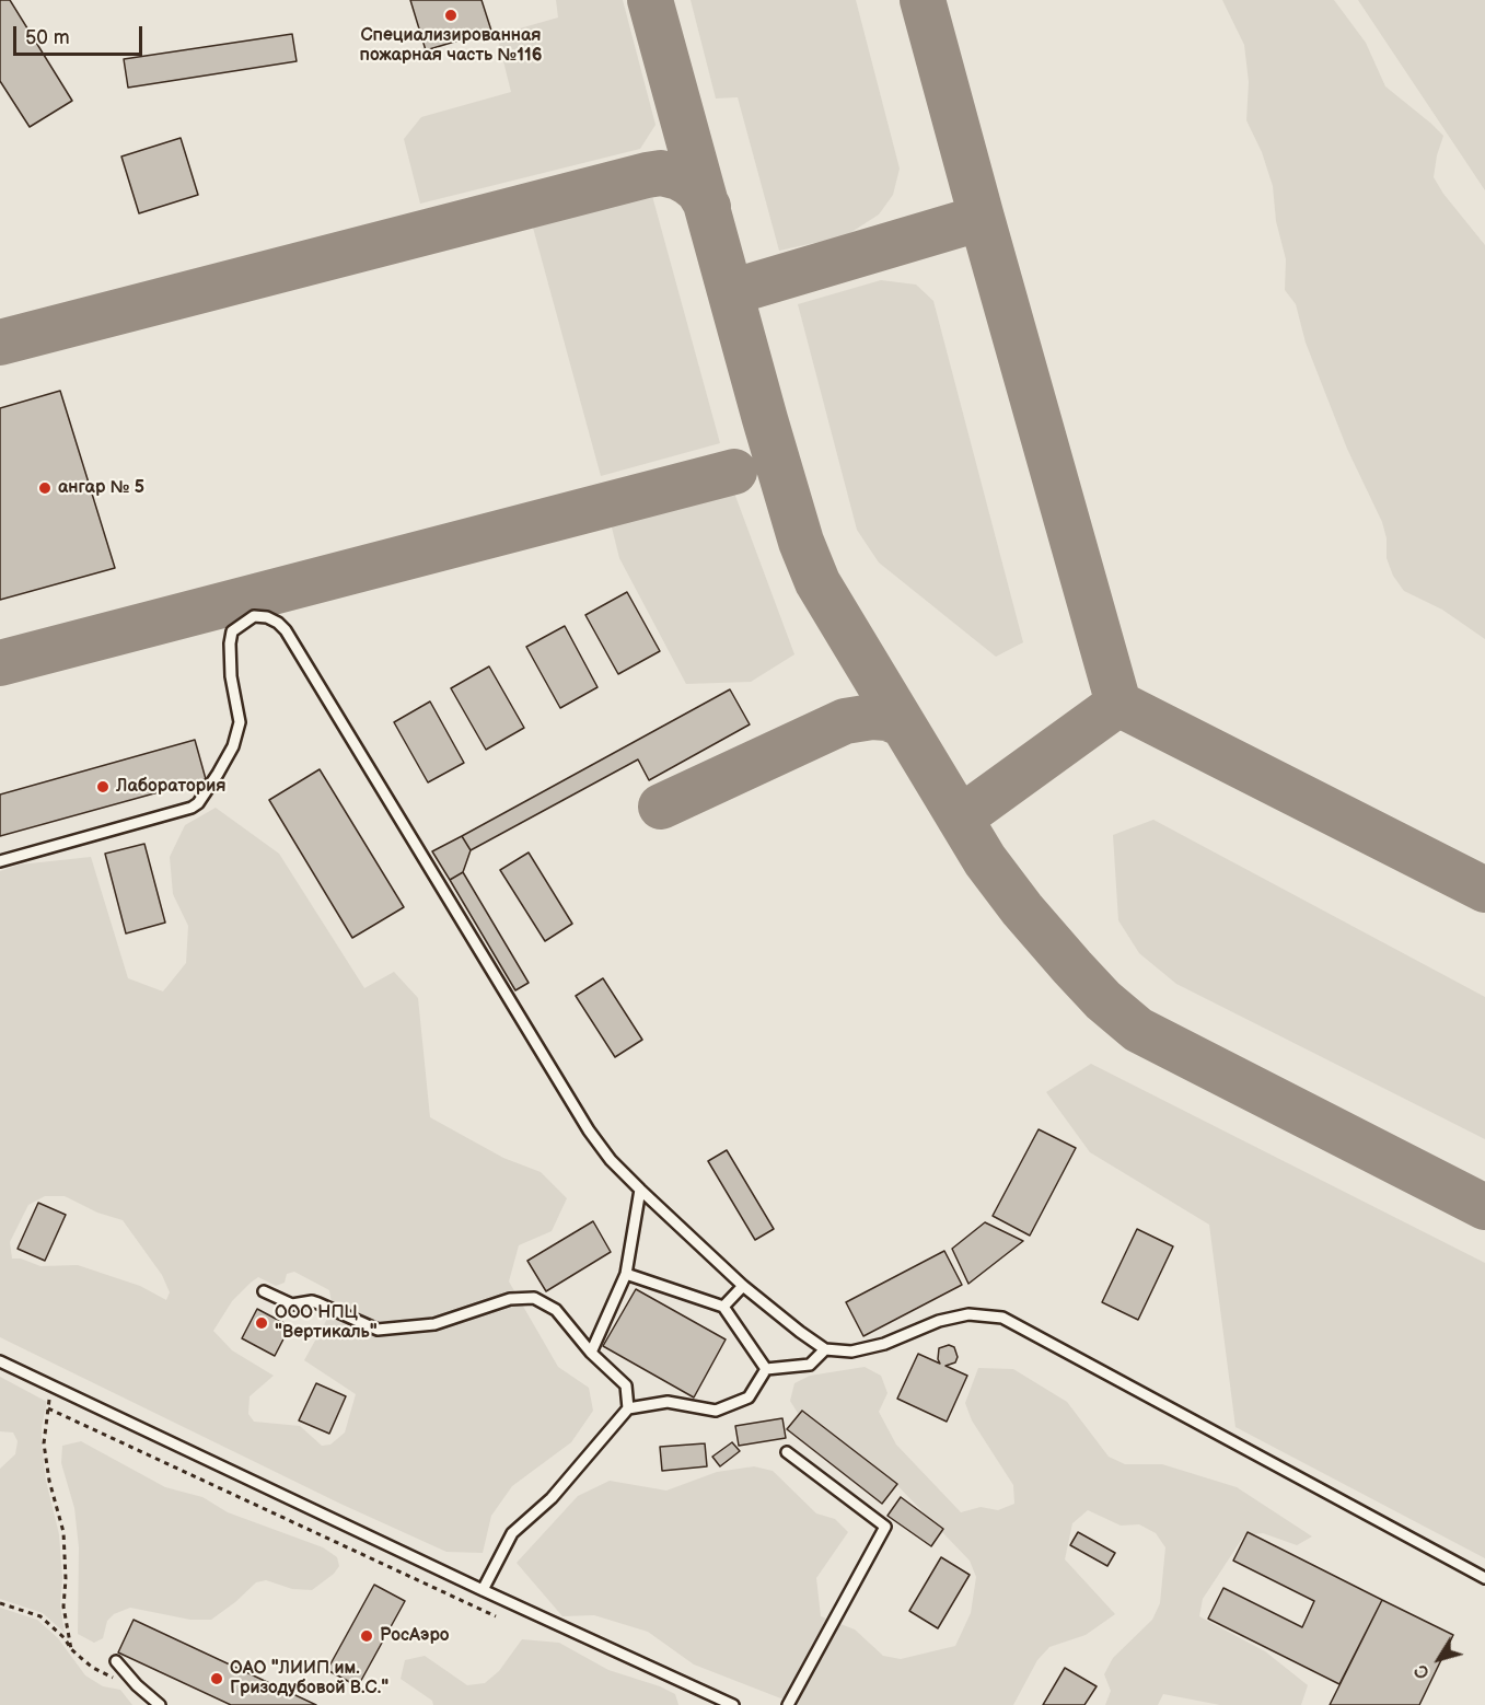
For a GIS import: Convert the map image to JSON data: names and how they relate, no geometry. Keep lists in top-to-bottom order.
{
  "places": [
    "Специализированная пожарная часть №116",
    "ангар № 5",
    "Лаборатория",
    "ООО НПЦ \"Вертикаль\"",
    "РосАэро",
    "ОАО \"ЛИИП им. Гризодубовой В.С.\""
  ],
  "scale_bar": "50 m",
  "north": "bottom left"
}
